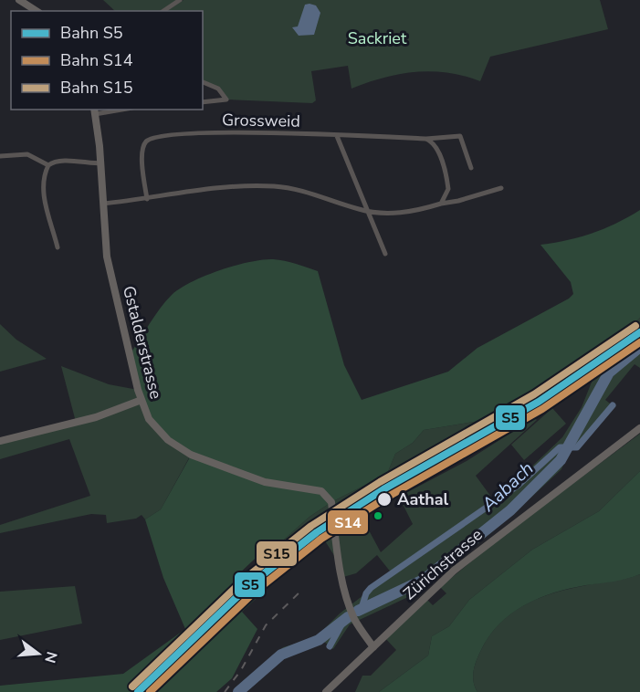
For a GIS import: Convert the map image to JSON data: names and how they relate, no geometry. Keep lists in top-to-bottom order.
{
  "streets": {
    "street": ["Grossweid", "Gstalderstrasse", "Zürichstrasse"]
  },
  "crossings": [
    ["Gstalderstrasse", "Zürichstrasse"]
  ],
  "water": ["Aabach"],
  "parks": ["Sackriet"],
  "places": ["Aathal"],
  "lines": ["rail line S15", "rail line S5", "rail line S14"],
  "legend": ["Bahn S5", "Bahn S14", "Bahn S15"],
  "north": "right"
}
